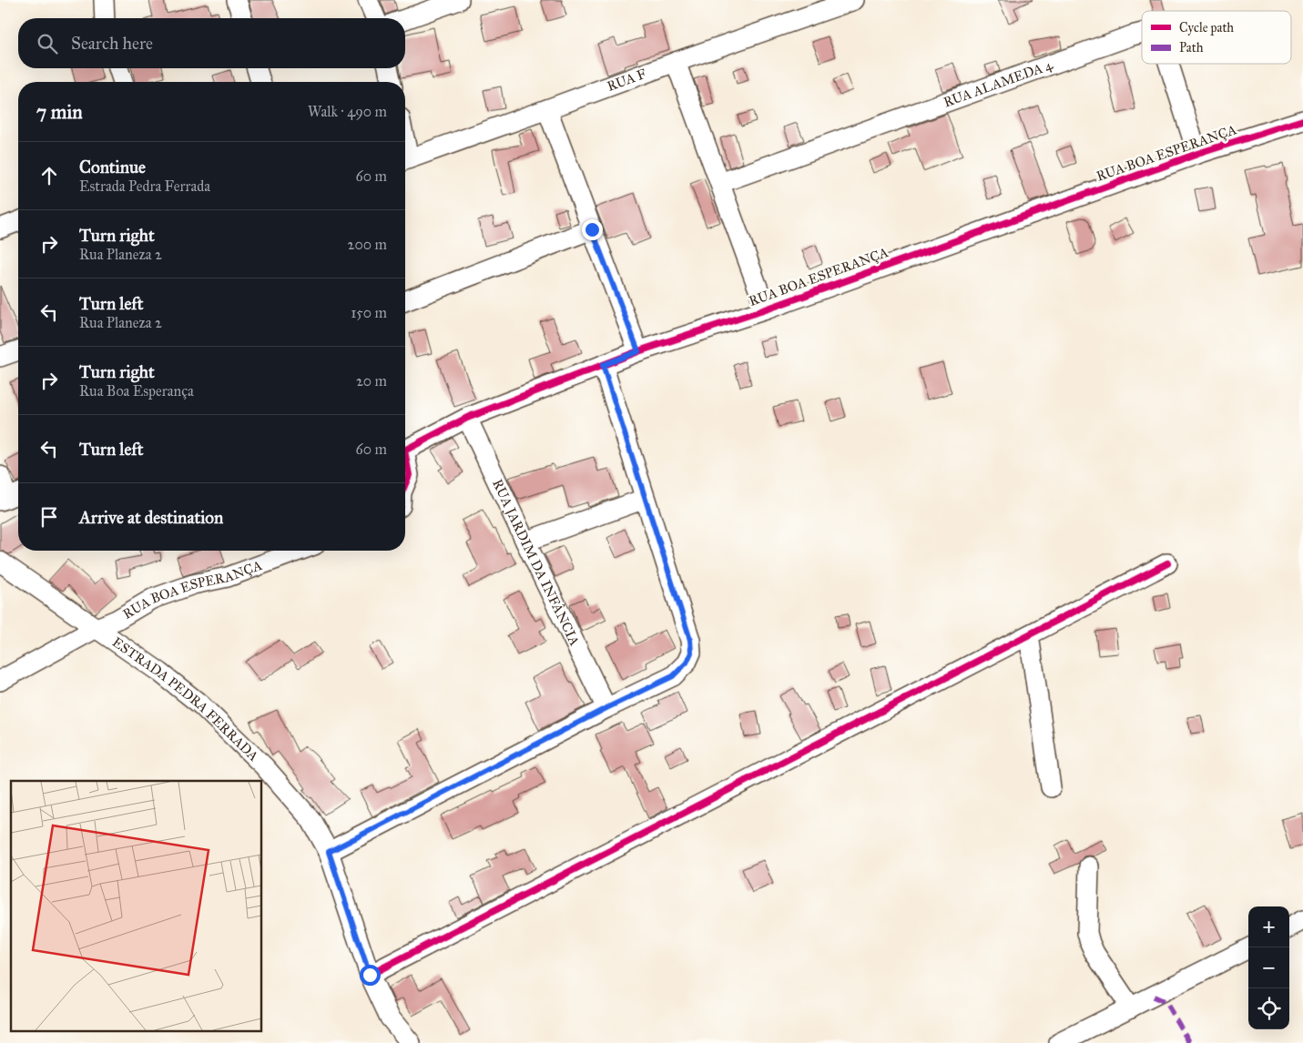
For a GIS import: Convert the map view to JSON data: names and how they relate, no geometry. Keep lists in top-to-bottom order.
{
  "streets": {
    "street": [
      "RUA F",
      "RUA ALAMEDA 4",
      "RUA BOA ESPERANÇA",
      "RUA JARDIM DA INFÂNCIA",
      "ESTRADA PEDRA FERRADA"
    ]
  },
  "crossings": [
    ["RUA ALAMEDA 4", "RUA BOA ESPERANÇA"],
    ["RUA BOA ESPERANÇA", "RUA JARDIM DA INFÂNCIA"],
    ["RUA BOA ESPERANÇA", "ESTRADA PEDRA FERRADA"]
  ],
  "legend": ["Cycle path", "Path"],
  "page": {
    "search": "Search here",
    "heading": ["7 min", "Walk · 490 m"],
    "list": [
      ["Continue", "Estrada Pedra Ferrada", "60 m"],
      ["Turn right", "Rua Planeza 2", "200 m"],
      ["Turn left", "Rua Planeza 2", "150 m"],
      ["Turn right", "Rua Boa Esperança", "20 m"],
      ["Turn left", "60 m"],
      "Arrive at destination"
    ],
    "map_buttons": ["+", "−"]
  }
}
